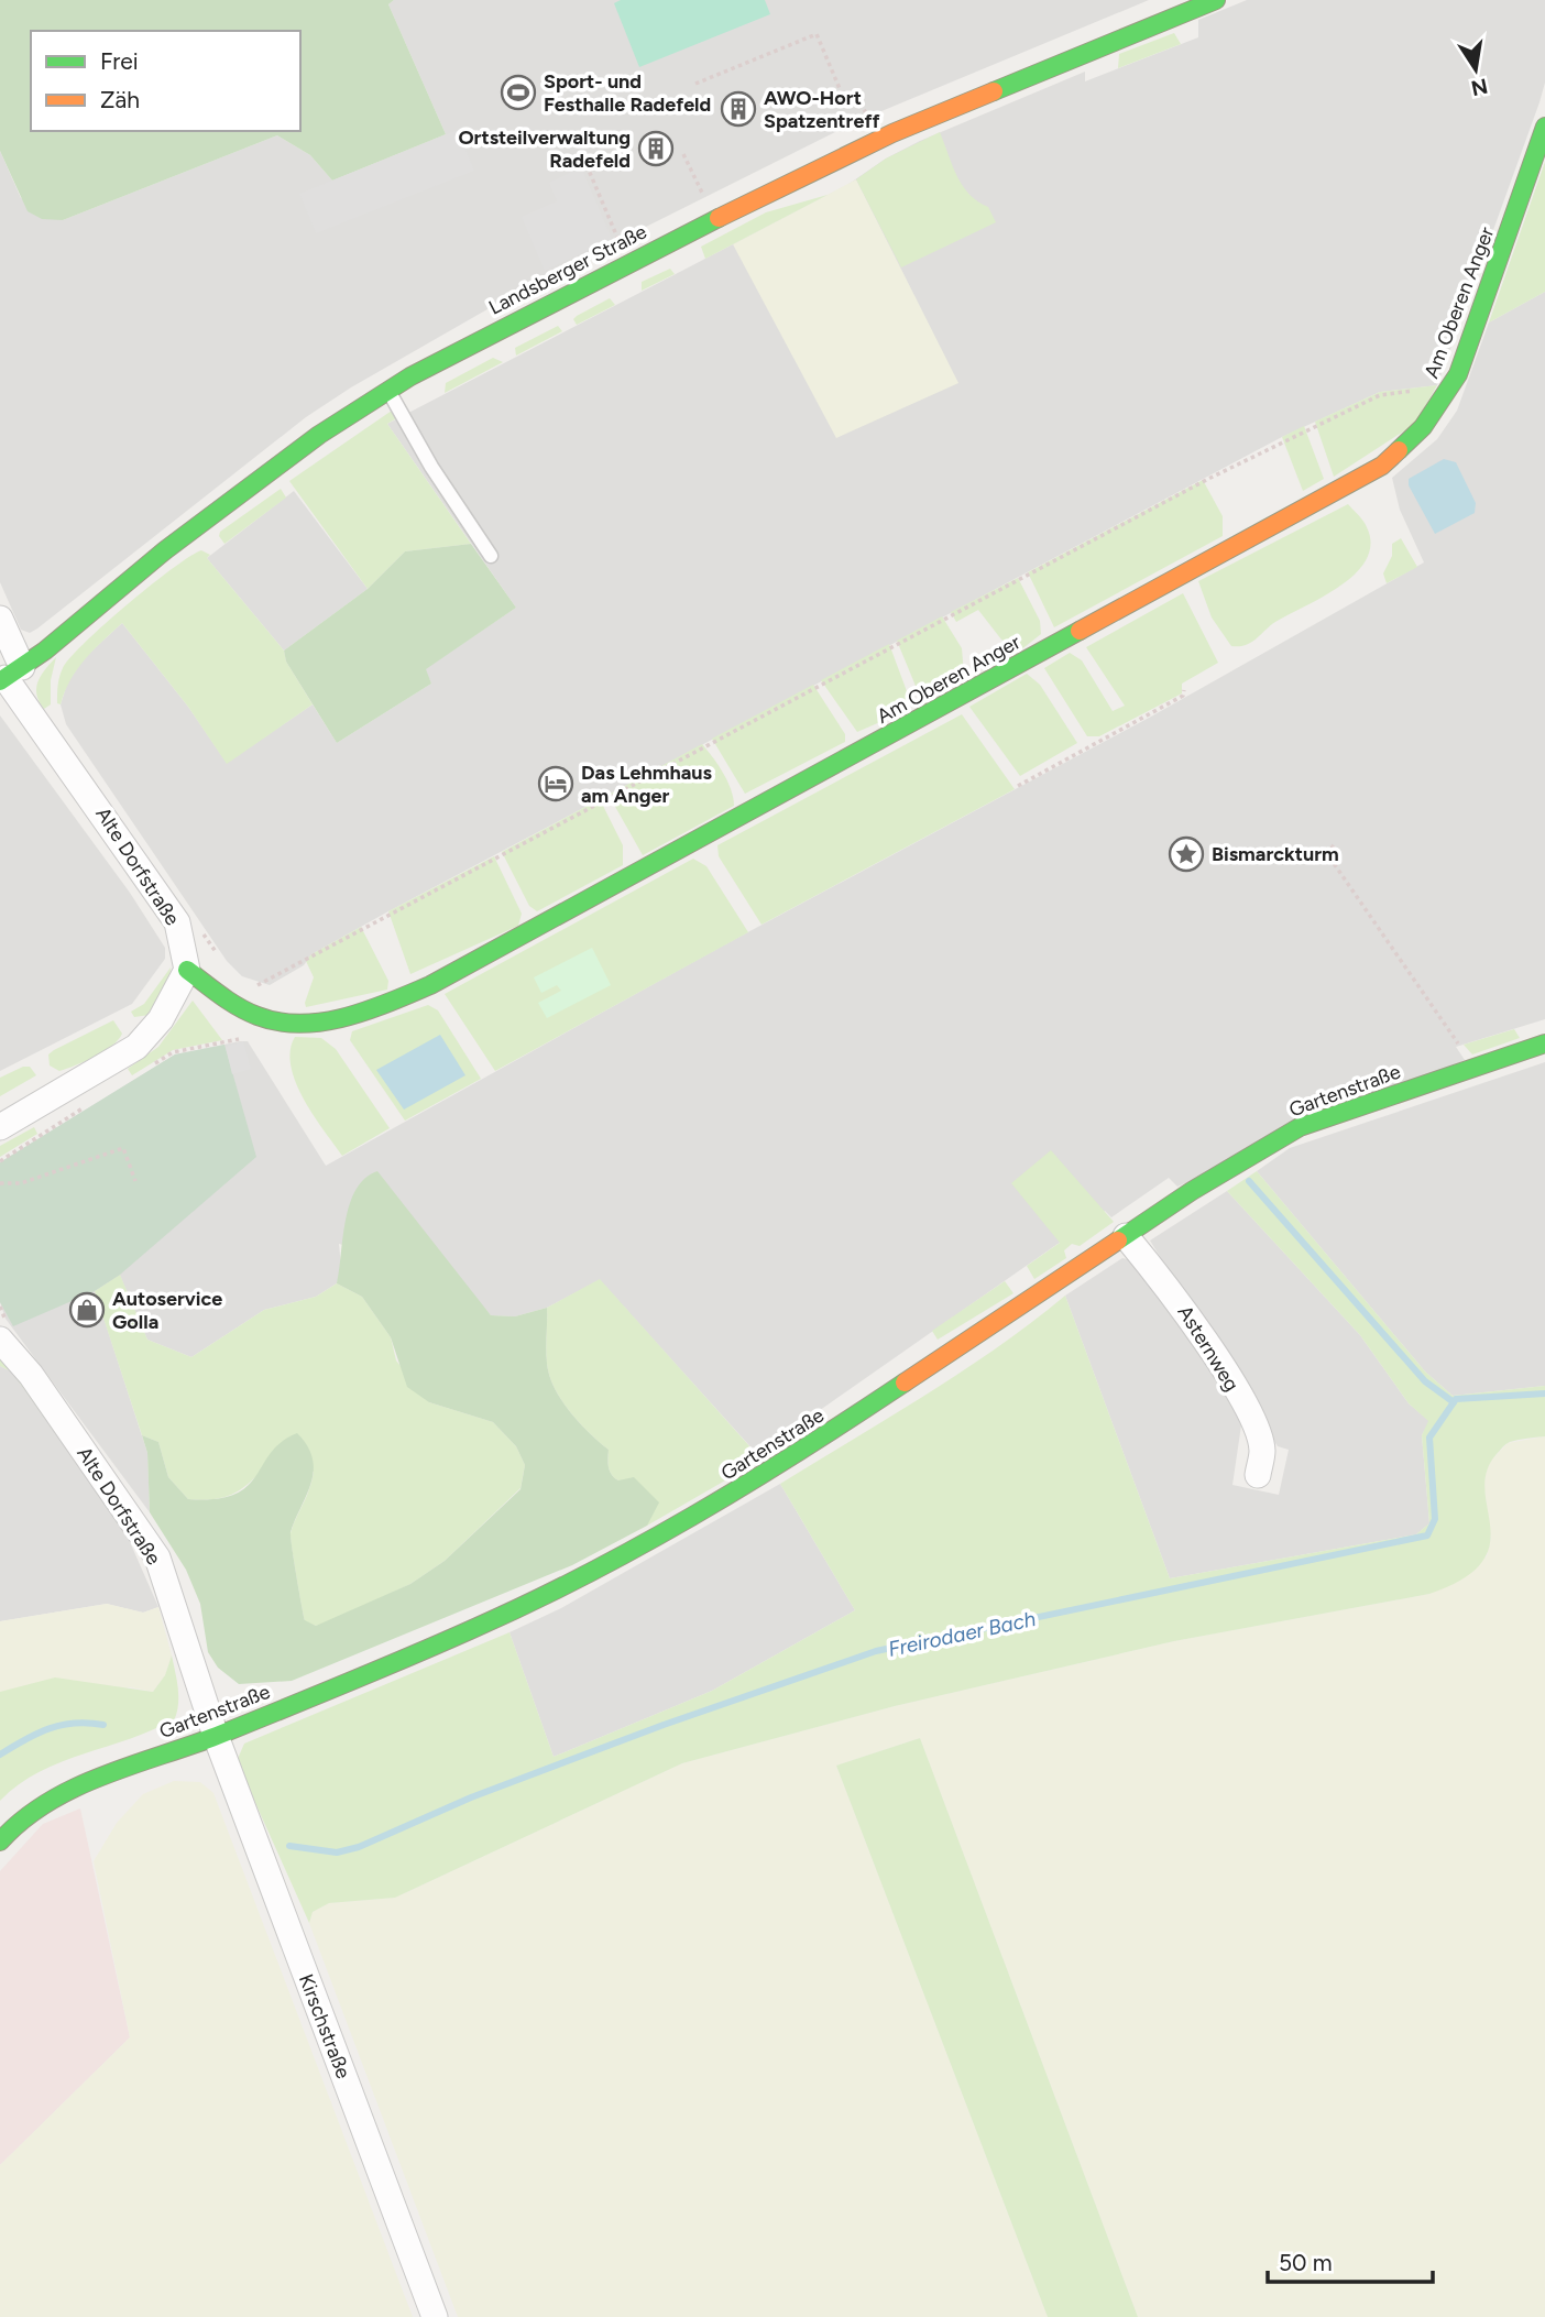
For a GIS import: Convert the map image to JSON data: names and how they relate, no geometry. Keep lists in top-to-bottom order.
{
  "streets": {
    "street": [
      "Landsberger Straße",
      "Am Oberen Anger",
      "Alte Dorfstraße",
      "Gartenstraße",
      "Asternweg",
      "Kirschstraße"
    ]
  },
  "crossings": [
    ["Landsberger Straße", "Alte Dorfstraße"],
    ["Am Oberen Anger", "Alte Dorfstraße"],
    ["Alte Dorfstraße", "Gartenstraße"],
    ["Alte Dorfstraße", "Kirschstraße"],
    ["Gartenstraße", "Asternweg"],
    ["Gartenstraße", "Kirschstraße"]
  ],
  "water": ["Freirodaer Bach"],
  "places": {
    "sports": ["Sport- und Festhalle Radefeld"],
    "building": ["AWO-Hort Spatzentreff", "Ortsteilverwaltung Radefeld"],
    "hotel": ["Das Lehmhaus am Anger"],
    "place": ["Bismarckturm"],
    "shop": ["Autoservice Golla"]
  },
  "legend": ["Frei", "Zäh"],
  "scale_bar": "50 m",
  "north": "bottom"
}
